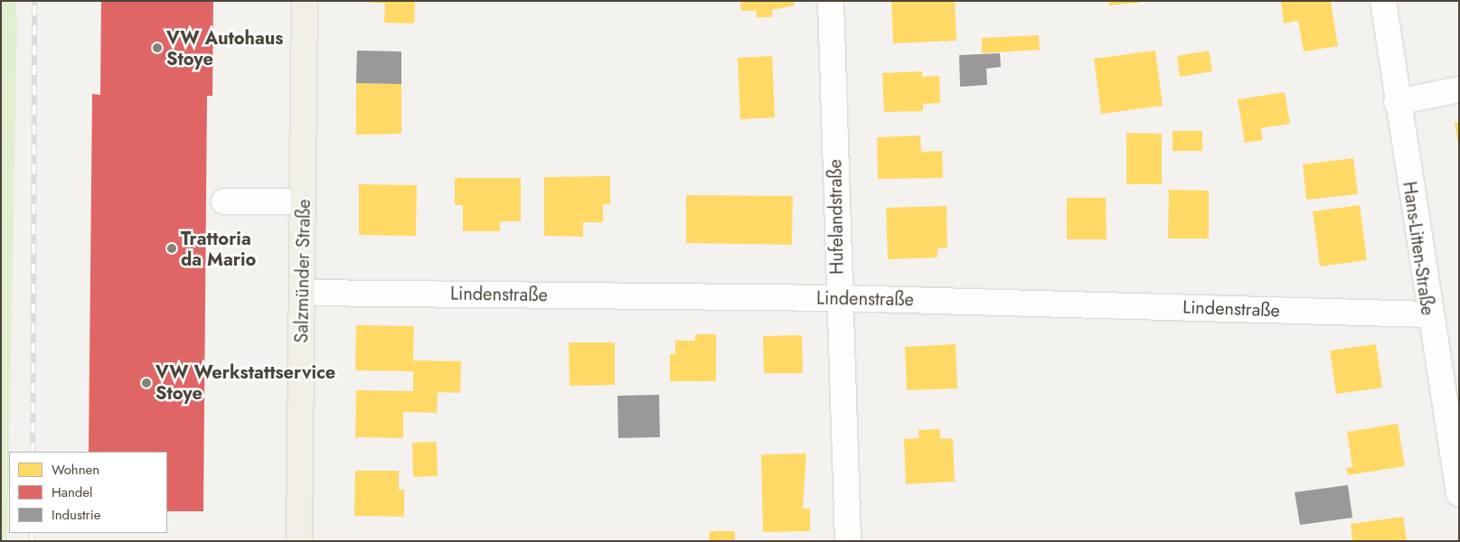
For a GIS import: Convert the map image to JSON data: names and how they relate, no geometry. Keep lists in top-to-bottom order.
{
  "streets": {
    "main road": ["Salzmünder Straße"],
    "street": ["Hufelandstraße", "Hans-Litten-Straße", "Lindenstraße"]
  },
  "crossings": [
    ["Hufelandstraße", "Lindenstraße"],
    ["Hans-Litten-Straße", "Lindenstraße"],
    ["Salzmünder Straße", "Lindenstraße"]
  ],
  "places": ["VW Autohaus Stoye", "Trattoria da Mario", "VW Werkstattservice Stoye"],
  "legend": ["Wohnen", "Handel", "Industrie"]
}
